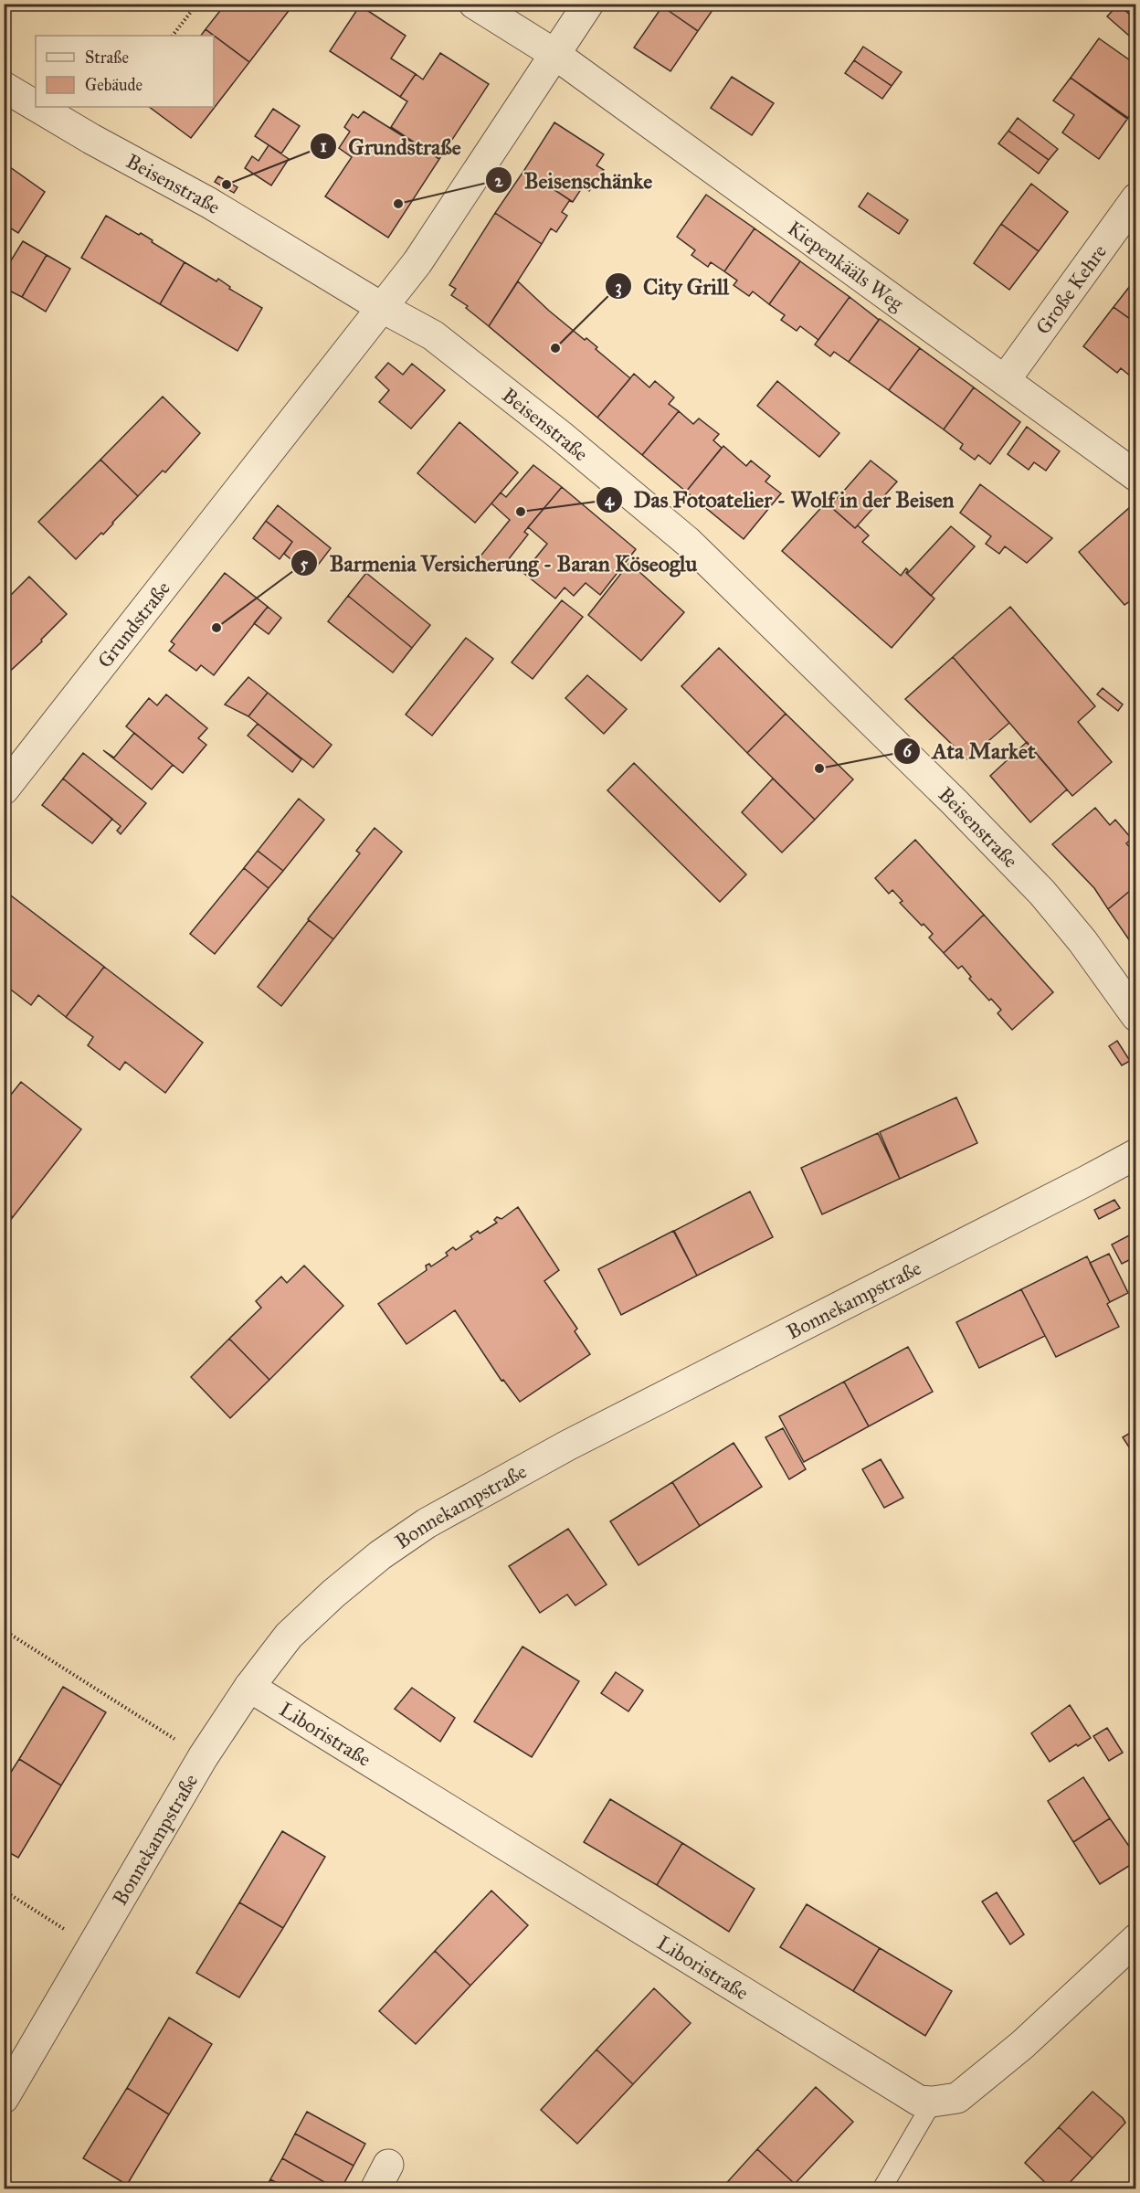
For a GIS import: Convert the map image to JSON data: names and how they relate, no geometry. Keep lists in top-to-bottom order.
{
  "streets": {
    "street": [
      "Beisenstraße",
      "Kiepenkääls Weg",
      "Große Kehre",
      "Grundstraße",
      "Bonnekampstraße",
      "Liboristraße"
    ]
  },
  "crossings": [
    ["Beisenstraße", "Grundstraße"],
    ["Kiepenkääls Weg", "Große Kehre"],
    ["Kiepenkääls Weg", "Grundstraße"],
    ["Bonnekampstraße", "Liboristraße"]
  ],
  "places": [
    "Grundstraße",
    "Beisenschänke",
    "City Grill",
    "Das Fotoatelier - Wolf in der Beisen",
    "Barmenia Versicherung - Baran Köseoglu",
    "Ata Market"
  ],
  "legend": ["Straße", "Gebäude"]
}
